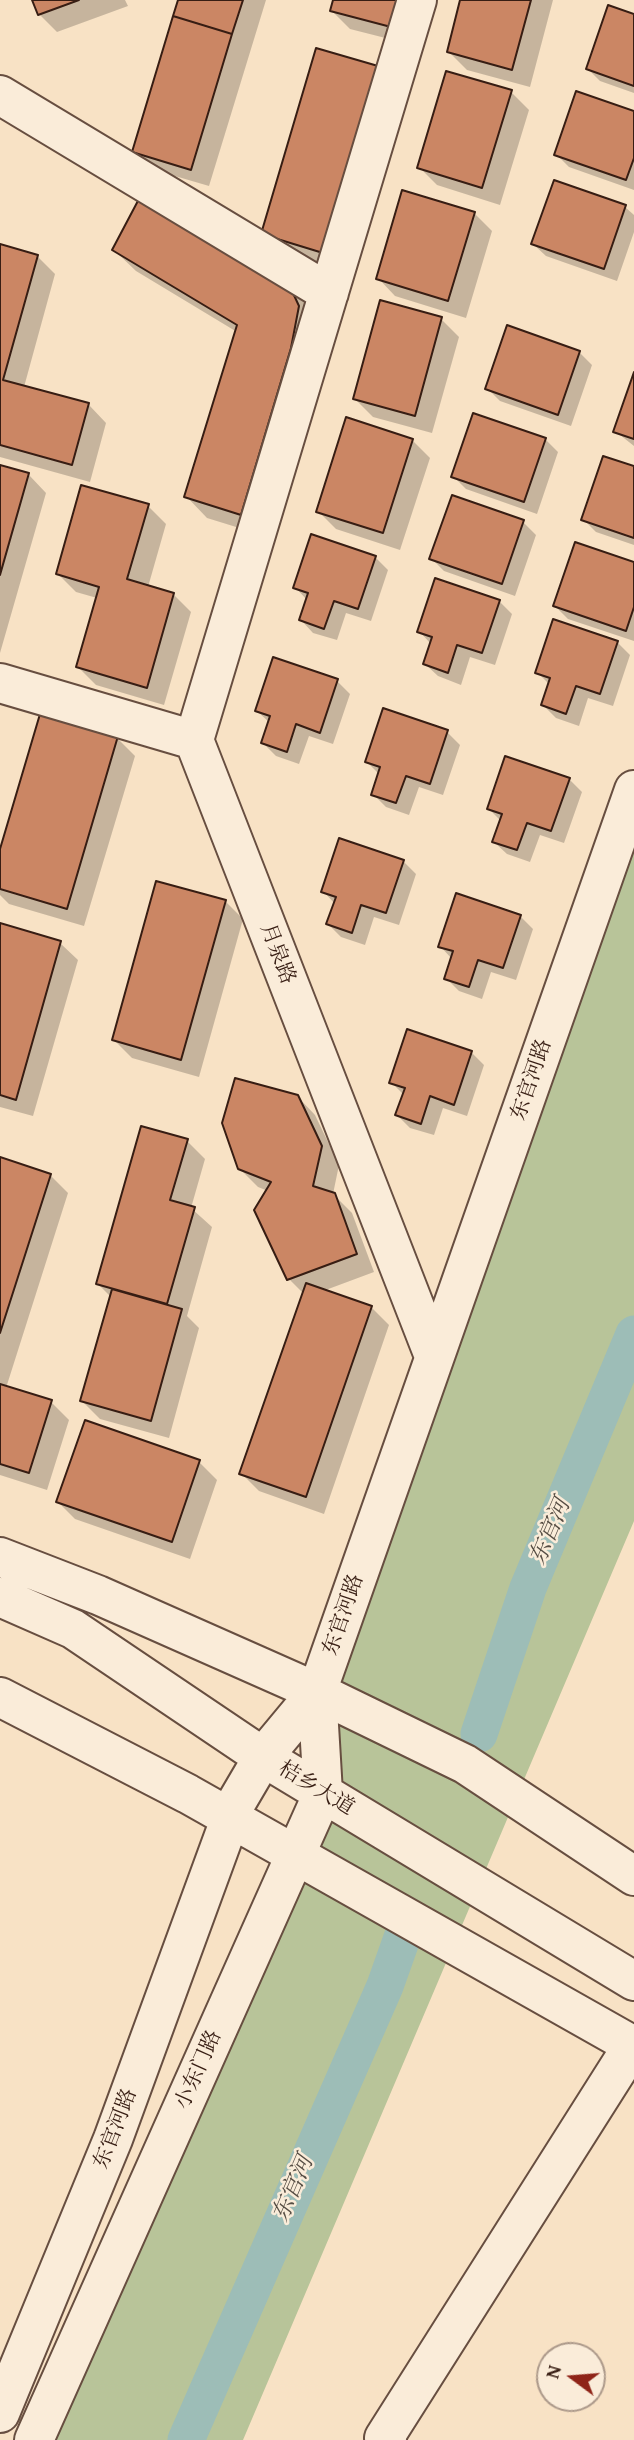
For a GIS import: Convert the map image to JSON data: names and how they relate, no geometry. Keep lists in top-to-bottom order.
{
  "streets": {
    "street": [
      "月泉路",
      "东官河路",
      "桔乡大道",
      "小东门路"
    ]
  },
  "crossings": [
    ["月泉路", "东官河路"],
    ["东官河路", "桔乡大道"],
    ["东官河路", "小东门路"],
    ["桔乡大道", "小东门路"]
  ],
  "water": ["东官河"],
  "north": "left"
}
